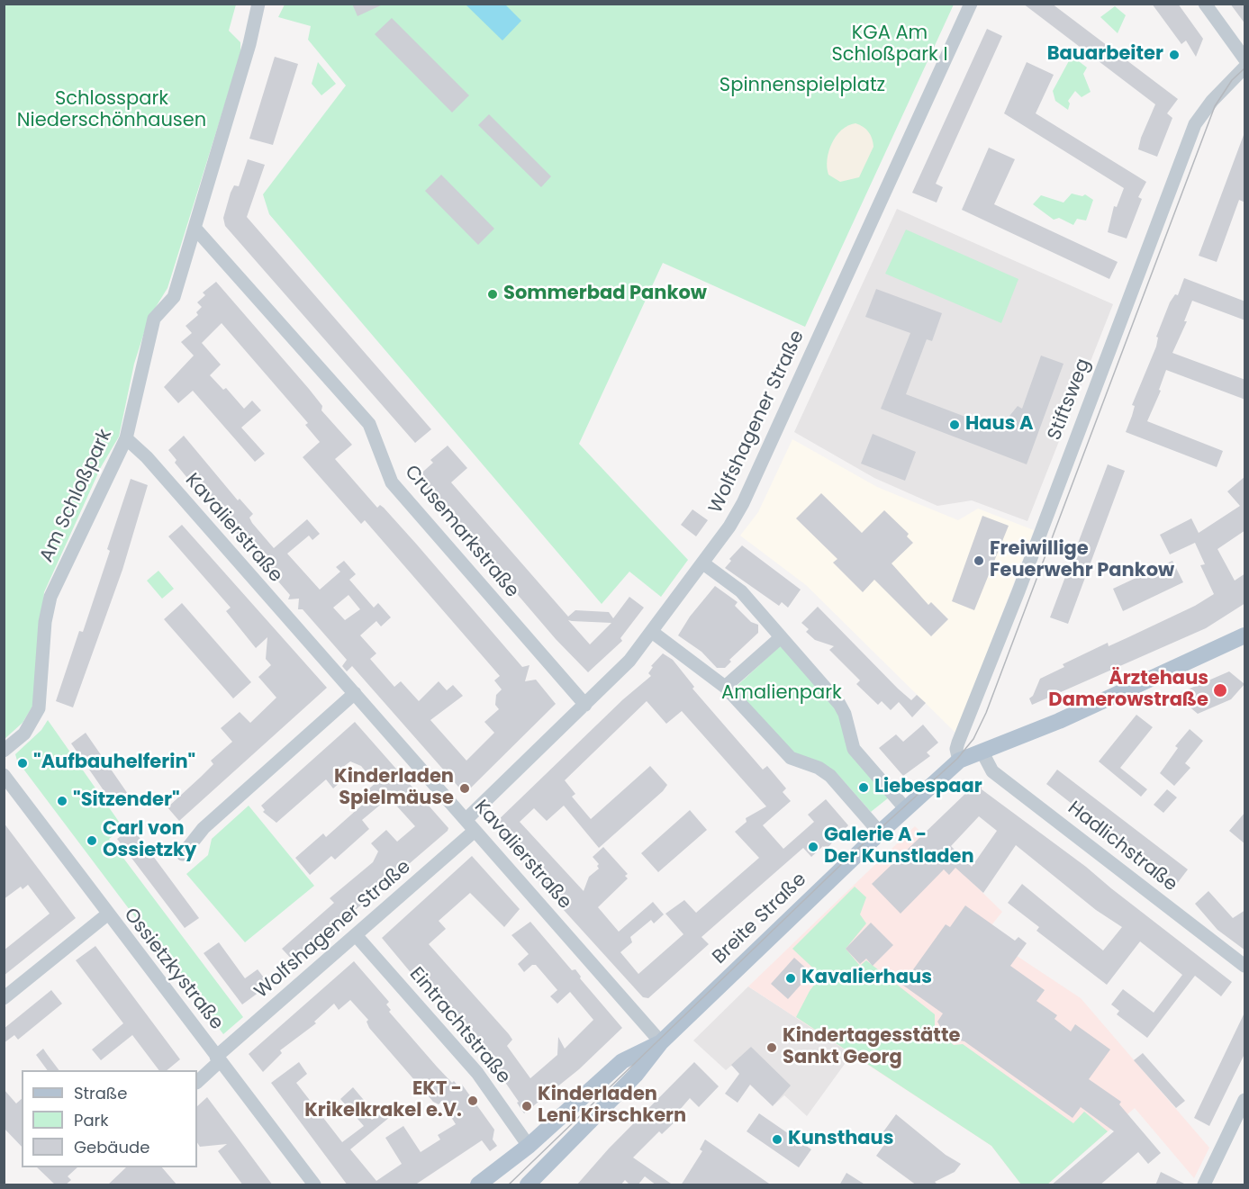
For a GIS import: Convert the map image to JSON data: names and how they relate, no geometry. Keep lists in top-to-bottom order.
{
  "streets": {
    "main road": ["Breite Straße"],
    "street": [
      "Stiftsweg",
      "Wolfshagener Straße",
      "Am Schloßpark",
      "Kavalierstraße",
      "Crusemarkstraße",
      "Hadlichstraße",
      "Ossietzkystraße",
      "Eintrachtstraße"
    ]
  },
  "crossings": [
    ["Stiftsweg", "Breite Straße"],
    ["Wolfshagener Straße", "Kavalierstraße"],
    ["Wolfshagener Straße", "Crusemarkstraße"],
    ["Wolfshagener Straße", "Ossietzkystraße"],
    ["Wolfshagener Straße", "Eintrachtstraße"],
    ["Am Schloßpark", "Kavalierstraße"],
    ["Am Schloßpark", "Crusemarkstraße"],
    ["Kavalierstraße", "Breite Straße"],
    ["Breite Straße", "Eintrachtstraße"]
  ],
  "parks": [
    "KGA Am Schloßpark I",
    "Spinnenspielplatz",
    "Schlosspark Niederschönhausen",
    "Amalienpark"
  ],
  "places": [
    "Bauarbeiter",
    "Sommerbad Pankow",
    "Haus A",
    "Freiwillige Feuerwehr Pankow",
    "Ärztehaus Damerowstraße",
    "\"Aufbauhelferin\"",
    "Liebespaar",
    "Kinderladen Spielmäuse",
    "\"Sitzender\"",
    "Carl von Ossietzky",
    "Galerie A - Der Kunstladen",
    "Kavalierhaus",
    "Kindertagesstätte Sankt Georg",
    "EKT - Krikelkrakel e.V.",
    "Kinderladen Leni Kirschkern",
    "Kunsthaus"
  ],
  "legend": ["Straße", "Park", "Gebäude"]
}
